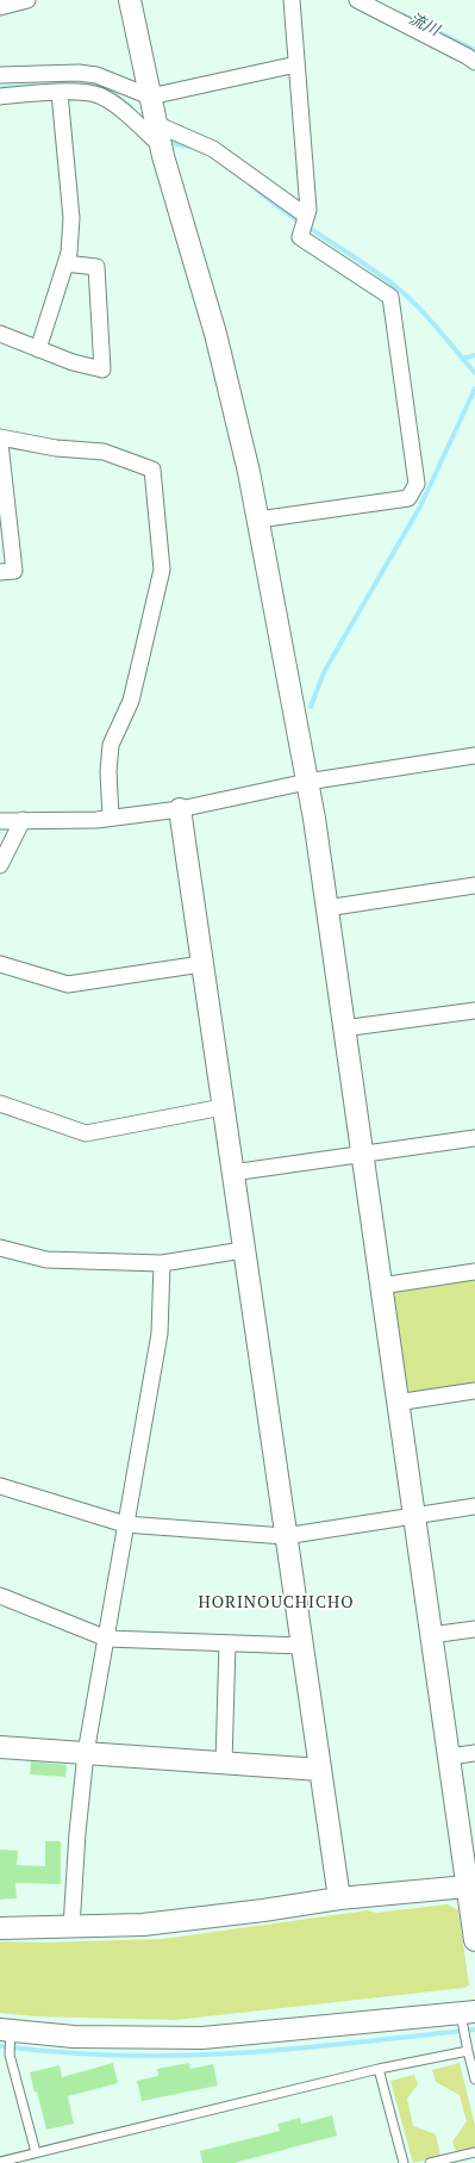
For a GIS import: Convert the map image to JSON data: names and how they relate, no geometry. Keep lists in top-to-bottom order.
{
  "districts": ["HORINOUCHICHO"],
  "water": ["流川"]
}
